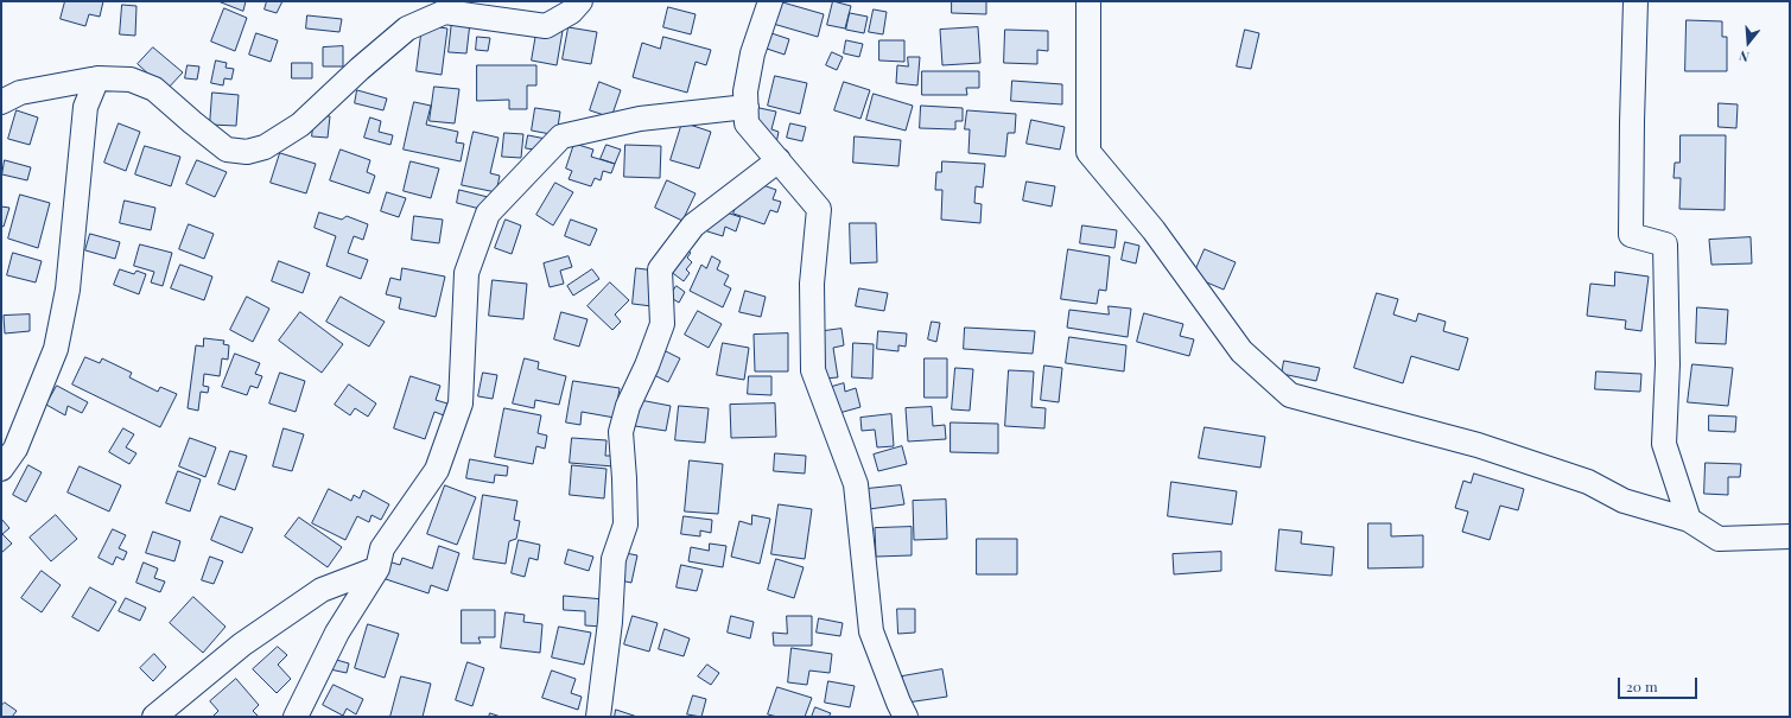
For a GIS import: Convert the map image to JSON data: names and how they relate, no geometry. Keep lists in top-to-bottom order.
{
  "scale_bar": "20 m",
  "north": "bottom"
}
